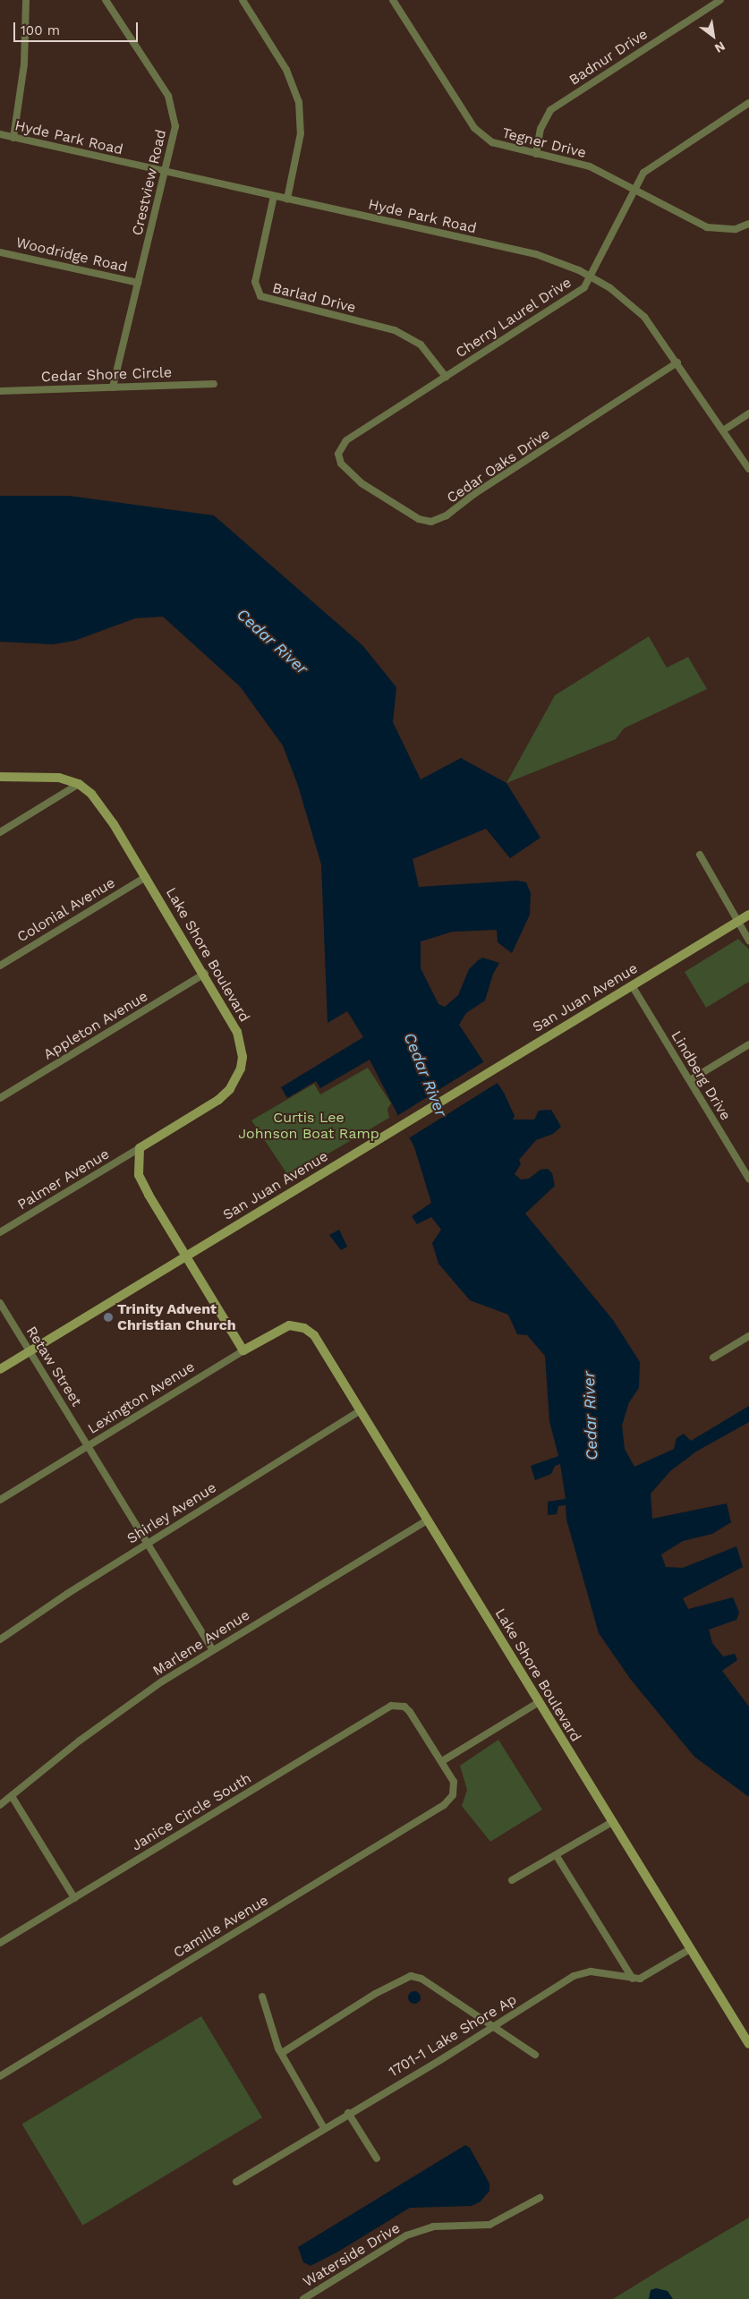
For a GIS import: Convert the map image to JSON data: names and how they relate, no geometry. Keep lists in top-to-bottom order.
{
  "streets": {
    "street": [
      "Badnur Drive",
      "Hyde Park Road",
      "Tegner Drive",
      "Crestview Road",
      "Woodridge Road",
      "Barlad Drive",
      "Cherry Laurel Drive",
      "Cedar Shore Circle",
      "Cedar Oaks Drive",
      "Colonial Avenue",
      "Lake Shore Boulevard",
      "San Juan Avenue",
      "Appleton Avenue",
      "Lindberg Drive",
      "Palmer Avenue",
      "Retaw Street",
      "Lexington Avenue",
      "Shirley Avenue",
      "Marlene Avenue",
      "Janice Circle South",
      "Camille Avenue",
      "1701-1 Lake Shore Ap",
      "Waterside Drive"
    ]
  },
  "crossings": [
    ["Badnur Drive", "Tegner Drive"],
    ["Hyde Park Road", "Crestview Road"],
    ["Hyde Park Road", "Barlad Drive"],
    ["Hyde Park Road", "Cherry Laurel Drive"],
    ["Hyde Park Road", "Cedar Oaks Drive"],
    ["Tegner Drive", "Cherry Laurel Drive"],
    ["Crestview Road", "Woodridge Road"],
    ["Crestview Road", "Cedar Shore Circle"],
    ["Barlad Drive", "Cherry Laurel Drive"],
    ["Cherry Laurel Drive", "Cedar Oaks Drive"],
    ["Colonial Avenue", "Lake Shore Boulevard"],
    ["Lake Shore Boulevard", "Appleton Avenue"],
    ["Lake Shore Boulevard", "Palmer Avenue"],
    ["Lake Shore Boulevard", "Lexington Avenue"],
    ["Lake Shore Boulevard", "Shirley Avenue"],
    ["Lake Shore Boulevard", "Marlene Avenue"],
    ["Lake Shore Boulevard", "1701-1 Lake Shore Ap"],
    ["San Juan Avenue", "Lindberg Drive"],
    ["San Juan Avenue", "Retaw Street"],
    ["Retaw Street", "Lexington Avenue"],
    ["Retaw Street", "Shirley Avenue"],
    ["Retaw Street", "Marlene Avenue"],
    ["Janice Circle South", "Camille Avenue"]
  ],
  "water": ["Cedar River"],
  "parks": ["Curtis Lee Johnson Boat Ramp"],
  "places": ["Trinity Advent Christian Church"],
  "scale_bar": "100 m",
  "north": "bottom right"
}
